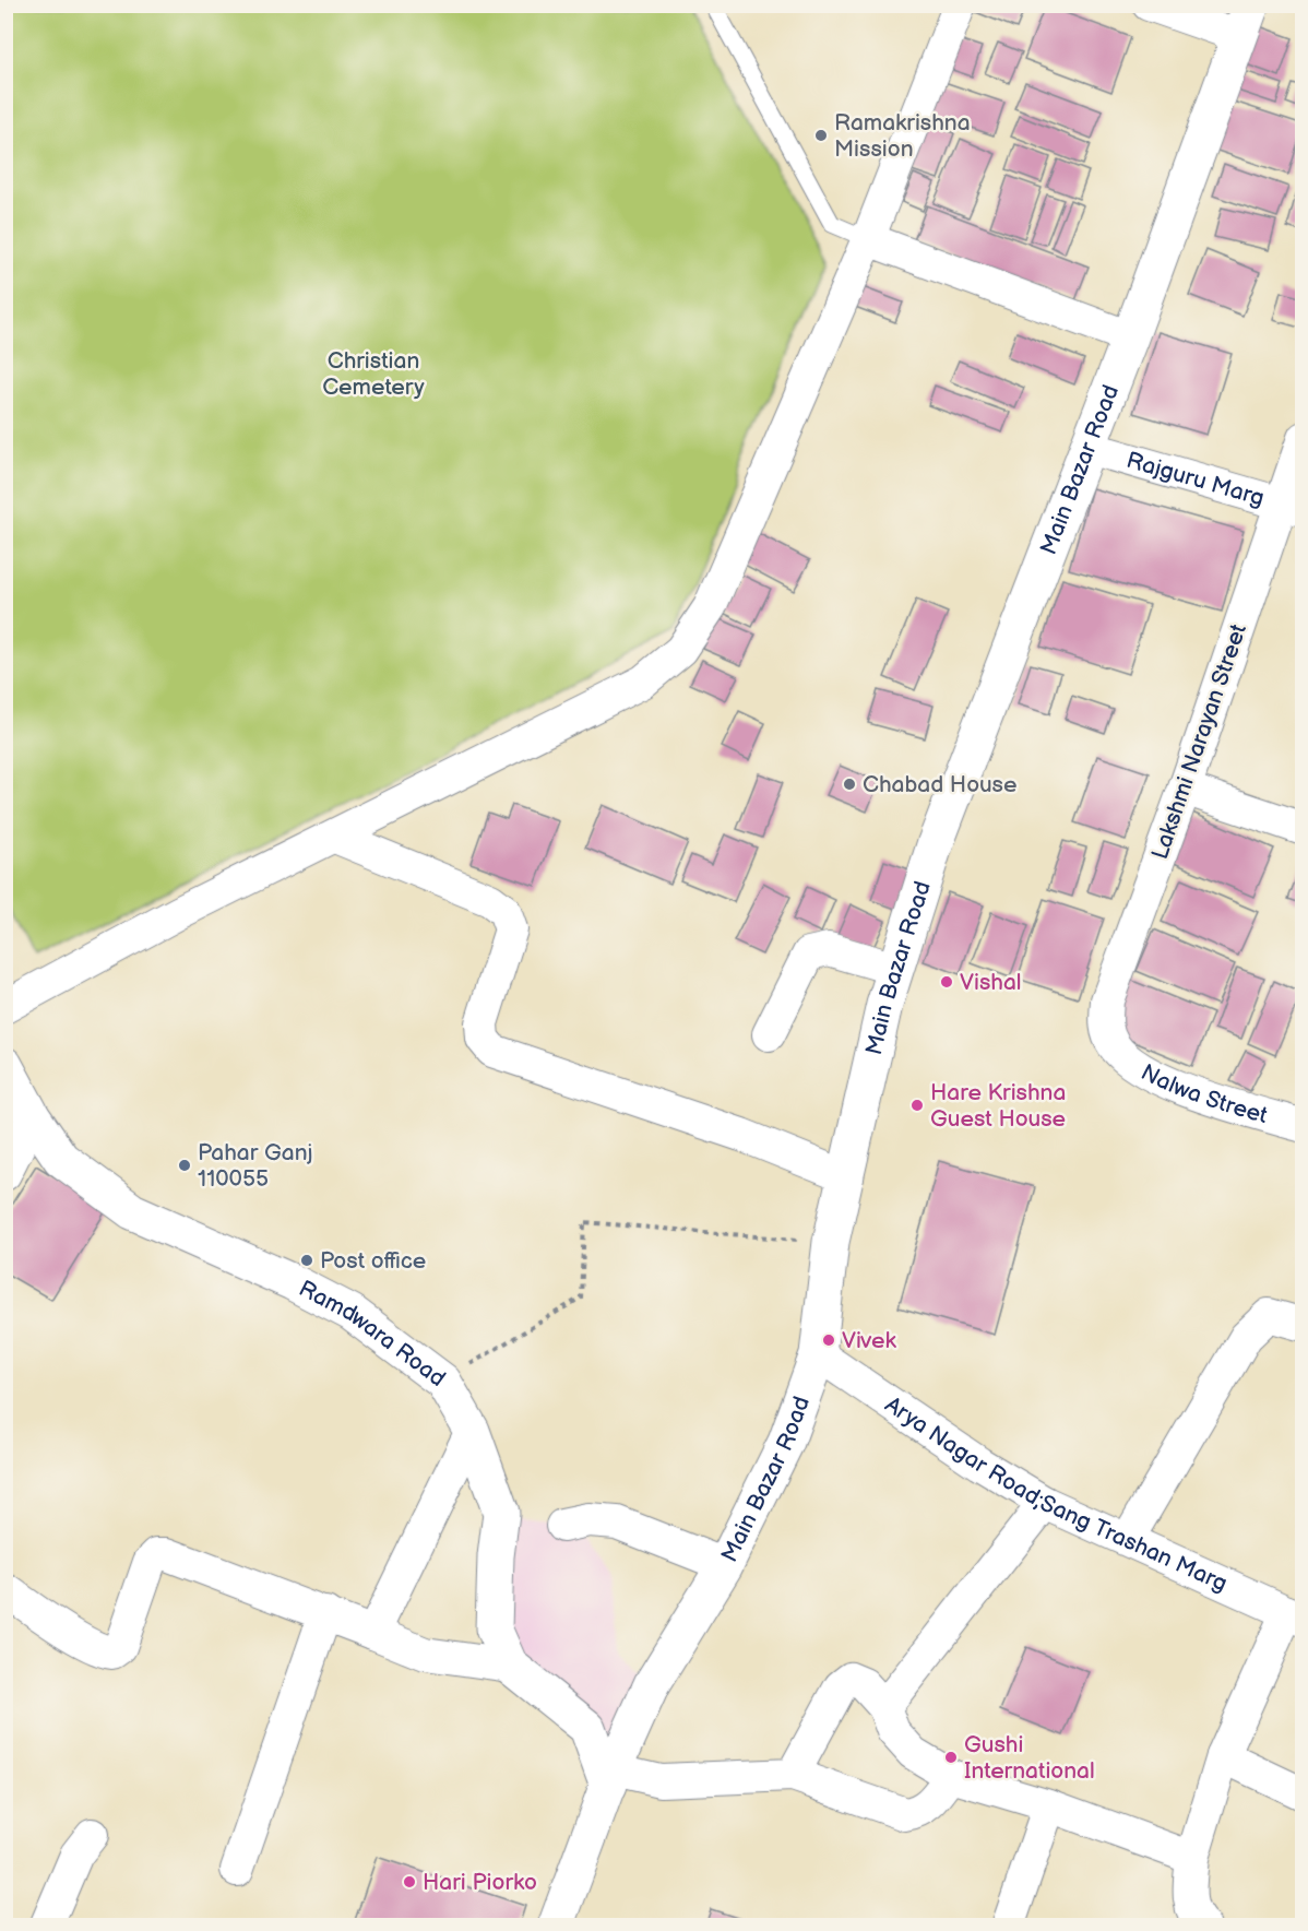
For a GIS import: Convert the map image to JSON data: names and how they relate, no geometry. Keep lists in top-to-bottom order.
{
  "streets": {
    "street": [
      "Main Bazar Road",
      "Rajguru Marg",
      "Lakshmi Narayan Street",
      "Nalwa Street",
      "Ramdwara Road",
      "Arya Nagar Road;Sang Trashan Marg"
    ]
  },
  "crossings": [
    ["Main Bazar Road", "Rajguru Marg"],
    ["Main Bazar Road", "Ramdwara Road"],
    ["Main Bazar Road", "Arya Nagar Road;Sang Trashan Marg"],
    ["Rajguru Marg", "Lakshmi Narayan Street"],
    ["Lakshmi Narayan Street", "Nalwa Street"]
  ],
  "parks": ["Christian Cemetery"],
  "places": [
    "Ramakrishna Mission",
    "Chabad House",
    "Vishal",
    "Hare Krishna Guest House",
    "Pahar Ganj 110055",
    "Post office",
    "Vivek",
    "Gushi International",
    "Hari Piorko"
  ]
}
